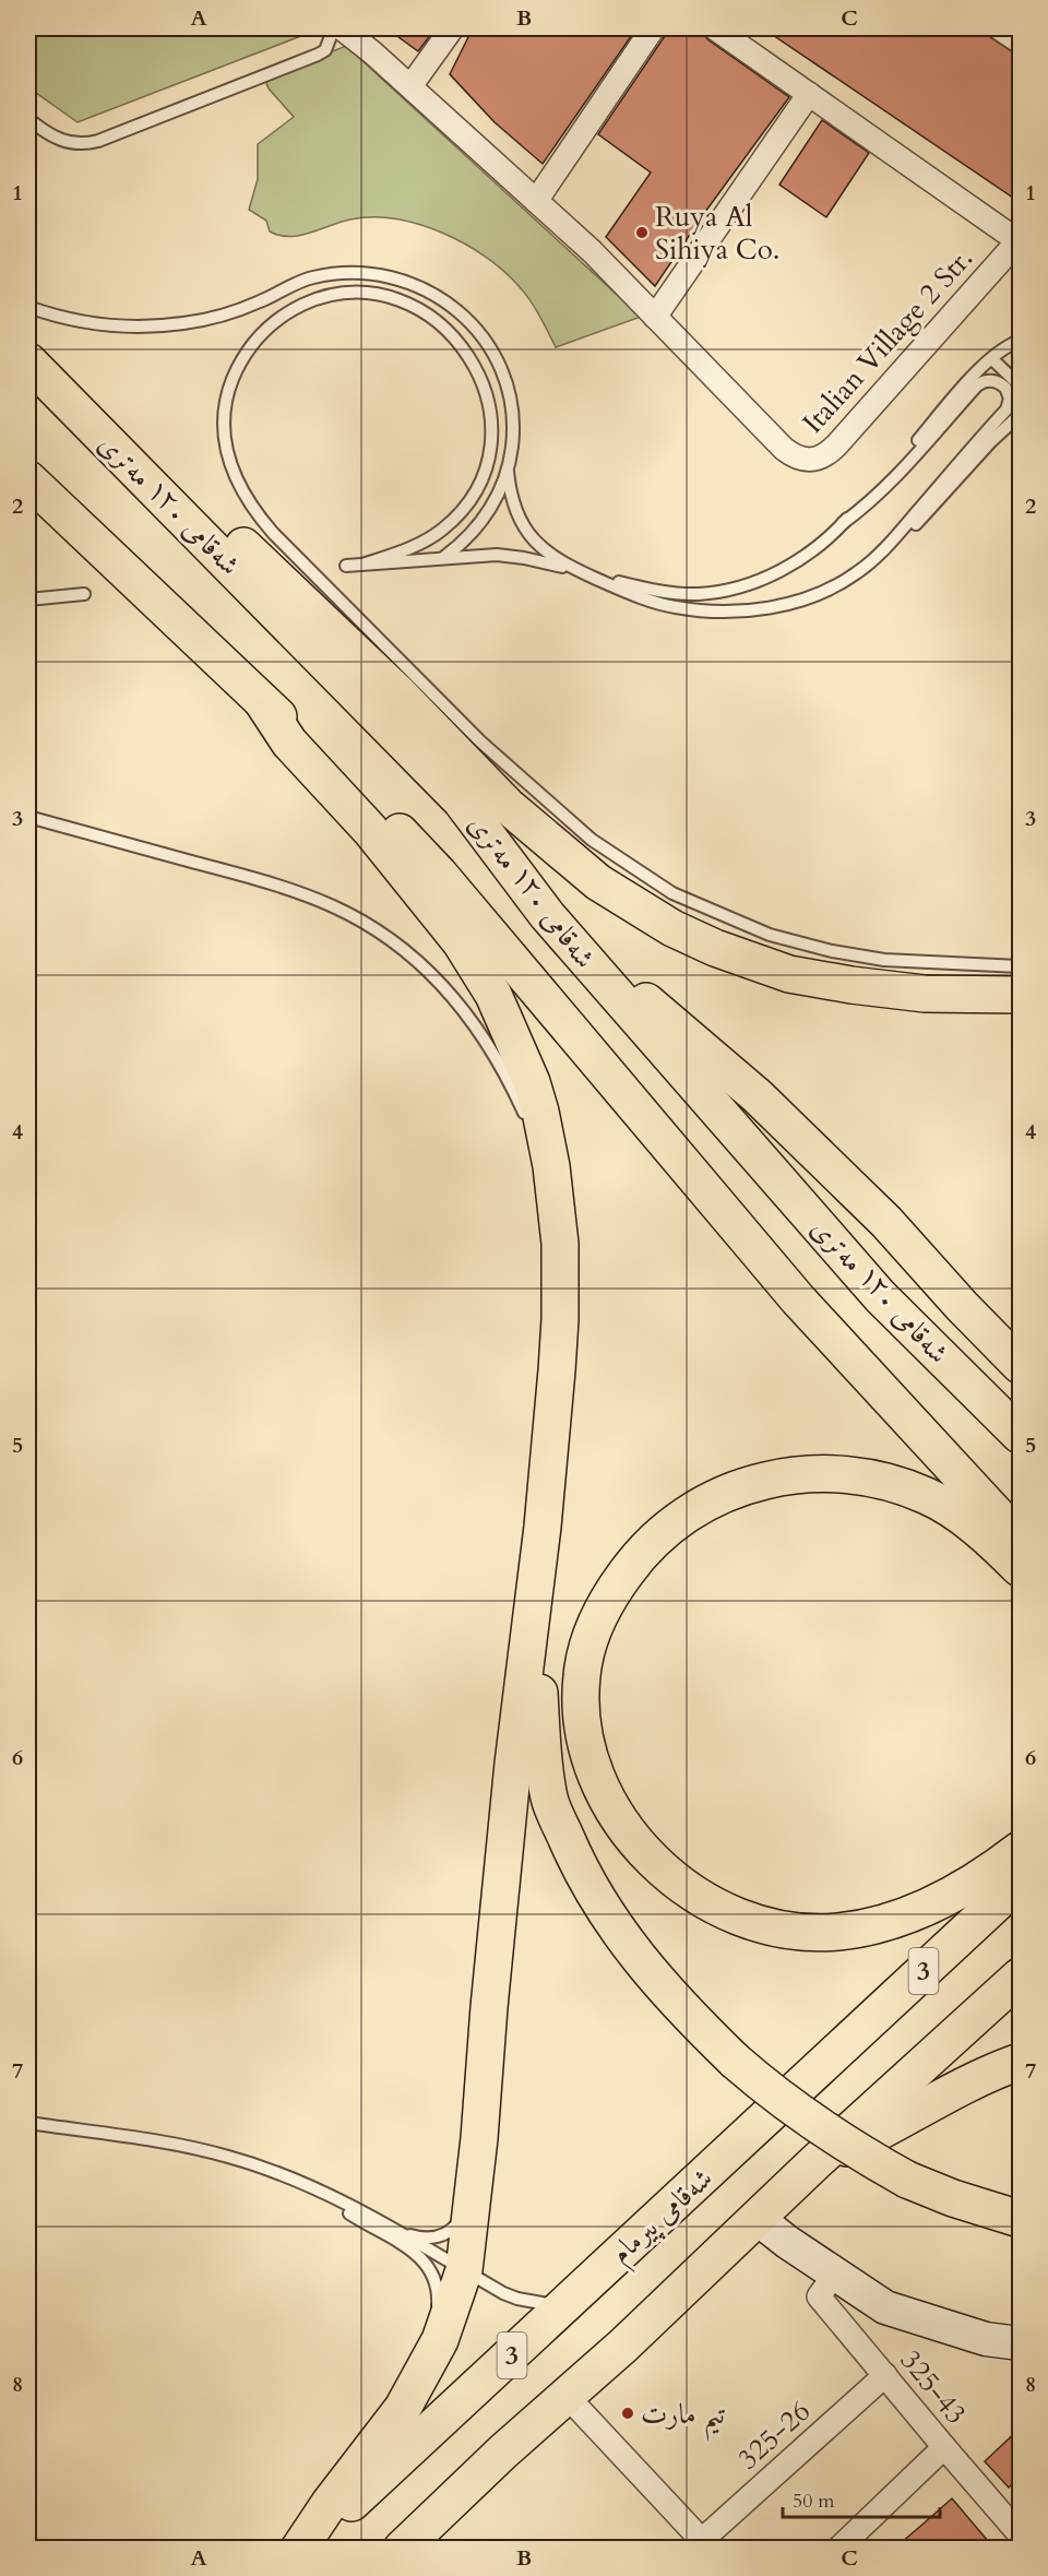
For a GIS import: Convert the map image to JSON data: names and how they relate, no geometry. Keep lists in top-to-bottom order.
{
  "streets": {
    "highway": ["شەقامی ١٢٠ مەتری", "3", "شەقامی پیرمام"],
    "street": ["Italian Village 2 Str.", "325-43", "325-26"]
  },
  "crossings": [
    ["325-43", "325-26"]
  ],
  "places": ["Ruya Al Sihiya Co.", "تيم مارت"],
  "scale_bar": "50 m",
  "grid": {
    "columns": ["A", "B", "C"],
    "rows": [
      "1",
      "2",
      "3",
      "4",
      "5",
      "6",
      "7",
      "8"
    ]
  }
}
